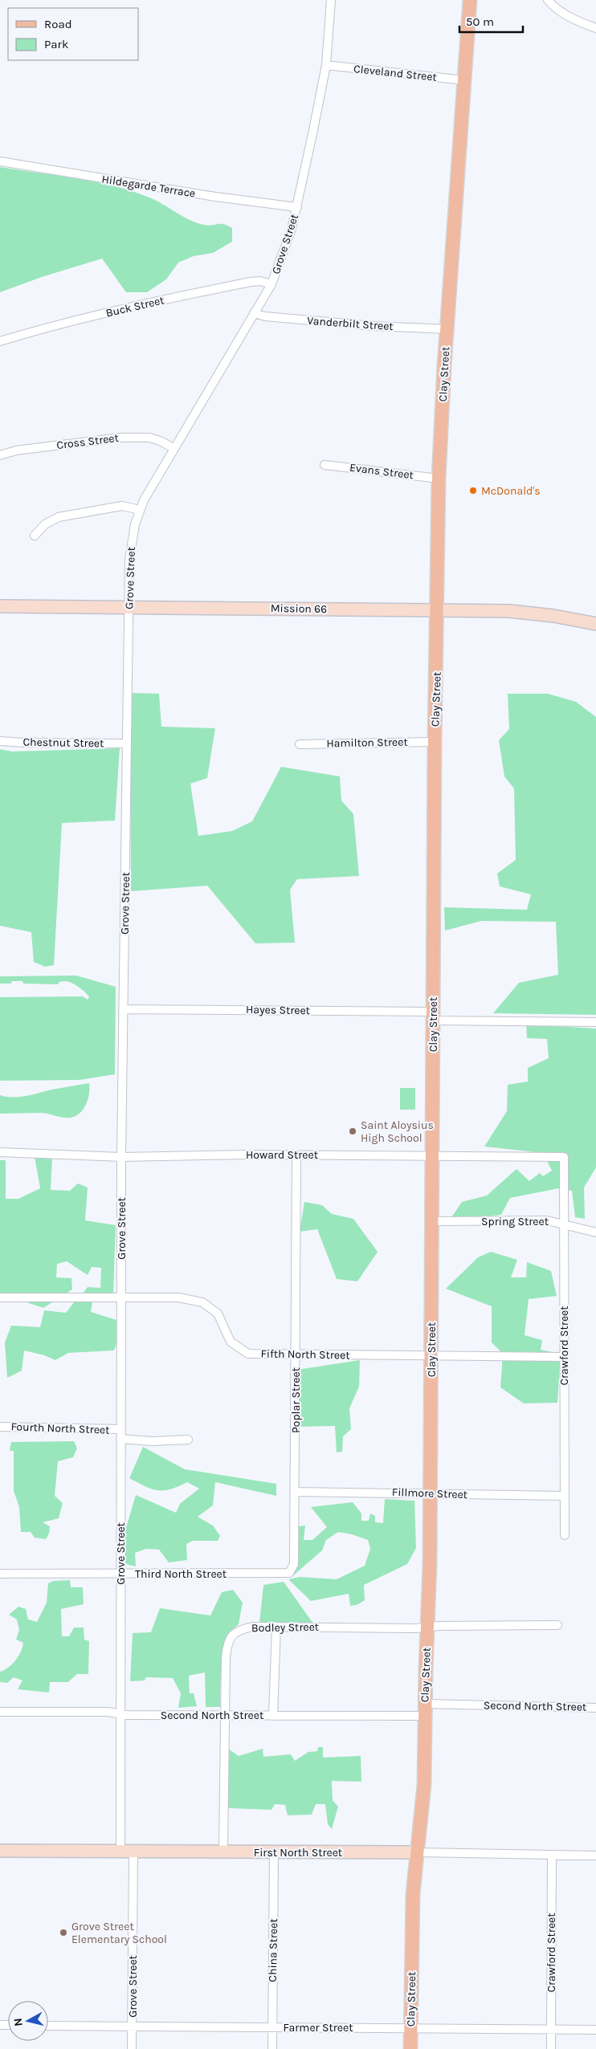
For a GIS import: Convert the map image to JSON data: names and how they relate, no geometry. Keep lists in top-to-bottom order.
{
  "streets": {
    "main road": ["Clay Street"],
    "street": [
      "Cleveland Street",
      "Hildegarde Terrace",
      "Grove Street",
      "Buck Street",
      "Vanderbilt Street",
      "Cross Street",
      "Evans Street",
      "Mission 66",
      "Chestnut Street",
      "Hamilton Street",
      "Hayes Street",
      "Howard Street",
      "Spring Street",
      "Crawford Street",
      "Fifth North Street",
      "Poplar Street",
      "Fourth North Street",
      "Fillmore Street",
      "Third North Street",
      "Bodley Street",
      "Second North Street",
      "First North Street",
      "China Street",
      "Farmer Street"
    ]
  },
  "crossings": [
    ["Cleveland Street", "Grove Street"],
    ["Cleveland Street", "Clay Street"],
    ["Hildegarde Terrace", "Grove Street"],
    ["Grove Street", "Buck Street"],
    ["Grove Street", "Vanderbilt Street"],
    ["Grove Street", "Cross Street"],
    ["Grove Street", "Mission 66"],
    ["Grove Street", "Chestnut Street"],
    ["Grove Street", "Hayes Street"],
    ["Grove Street", "Howard Street"],
    ["Grove Street", "Fifth North Street"],
    ["Grove Street", "Fourth North Street"],
    ["Grove Street", "Third North Street"],
    ["Grove Street", "Second North Street"],
    ["Grove Street", "First North Street"],
    ["Grove Street", "Farmer Street"],
    ["Vanderbilt Street", "Clay Street"],
    ["Clay Street", "Evans Street"],
    ["Clay Street", "Mission 66"],
    ["Clay Street", "Hamilton Street"],
    ["Clay Street", "Hayes Street"],
    ["Clay Street", "Howard Street"],
    ["Clay Street", "Spring Street"],
    ["Clay Street", "Fifth North Street"],
    ["Clay Street", "Fillmore Street"],
    ["Clay Street", "Bodley Street"],
    ["Clay Street", "Second North Street"],
    ["Clay Street", "First North Street"],
    ["Clay Street", "Farmer Street"],
    ["Howard Street", "Crawford Street"],
    ["Howard Street", "Poplar Street"],
    ["Spring Street", "Crawford Street"],
    ["Crawford Street", "Fifth North Street"],
    ["Crawford Street", "Fillmore Street"],
    ["Crawford Street", "First North Street"],
    ["Crawford Street", "Farmer Street"],
    ["Fifth North Street", "Poplar Street"],
    ["Poplar Street", "Fillmore Street"],
    ["Poplar Street", "Third North Street"],
    ["Bodley Street", "Second North Street"],
    ["Bodley Street", "First North Street"],
    ["First North Street", "China Street"],
    ["China Street", "Farmer Street"]
  ],
  "places": ["McDonald's", "Saint Aloysius High School", "Grove Street Elementary School"],
  "legend": ["Road", "Park"],
  "scale_bar": "50 m",
  "north": "left"
}
